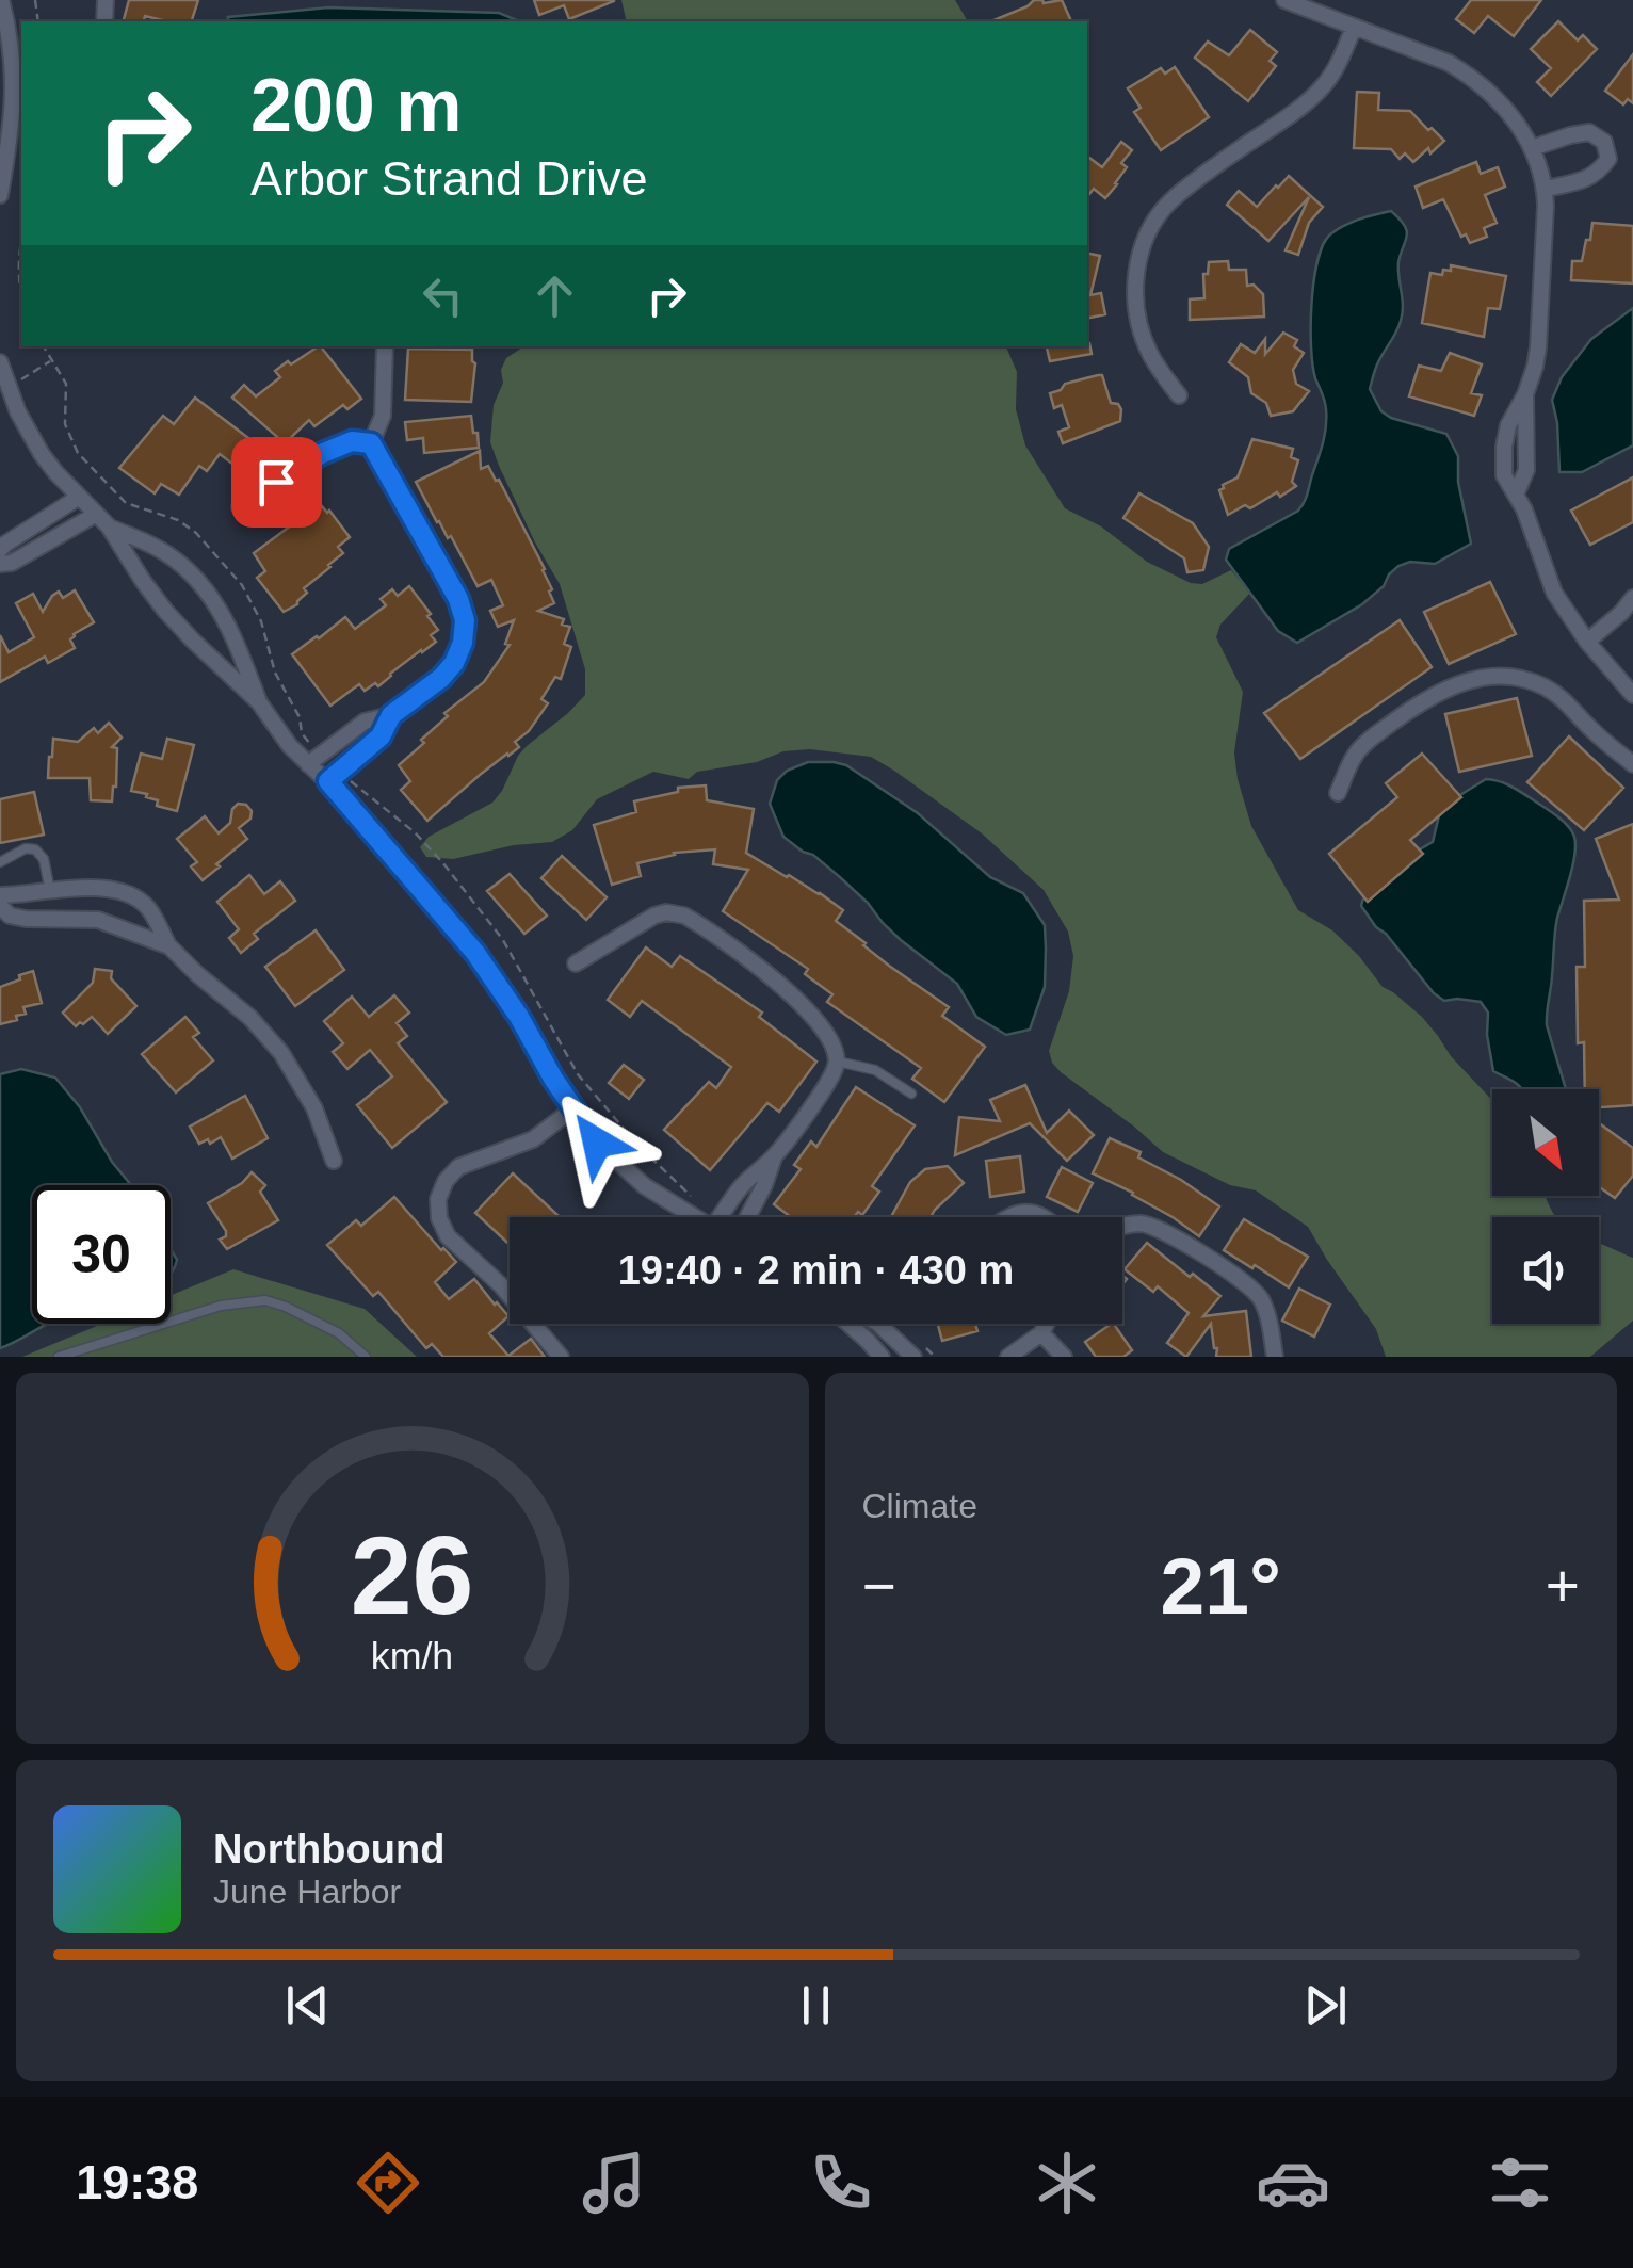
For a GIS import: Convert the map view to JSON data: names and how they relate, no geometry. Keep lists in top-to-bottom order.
{
  "north": "bottom right",
  "page": {
    "turn": ["200 m", "Arbor Strand Drive"],
    "limit": "30",
    "trip": "19:40 · 2 min · 430 m",
    "tile": "Climate",
    "heat": ["−", "21°", "+"],
    "song": ["Northbound", "June Harbor"],
    "tabs": "19:38",
    "gauge": ["26", "km/h"]
  }
}
